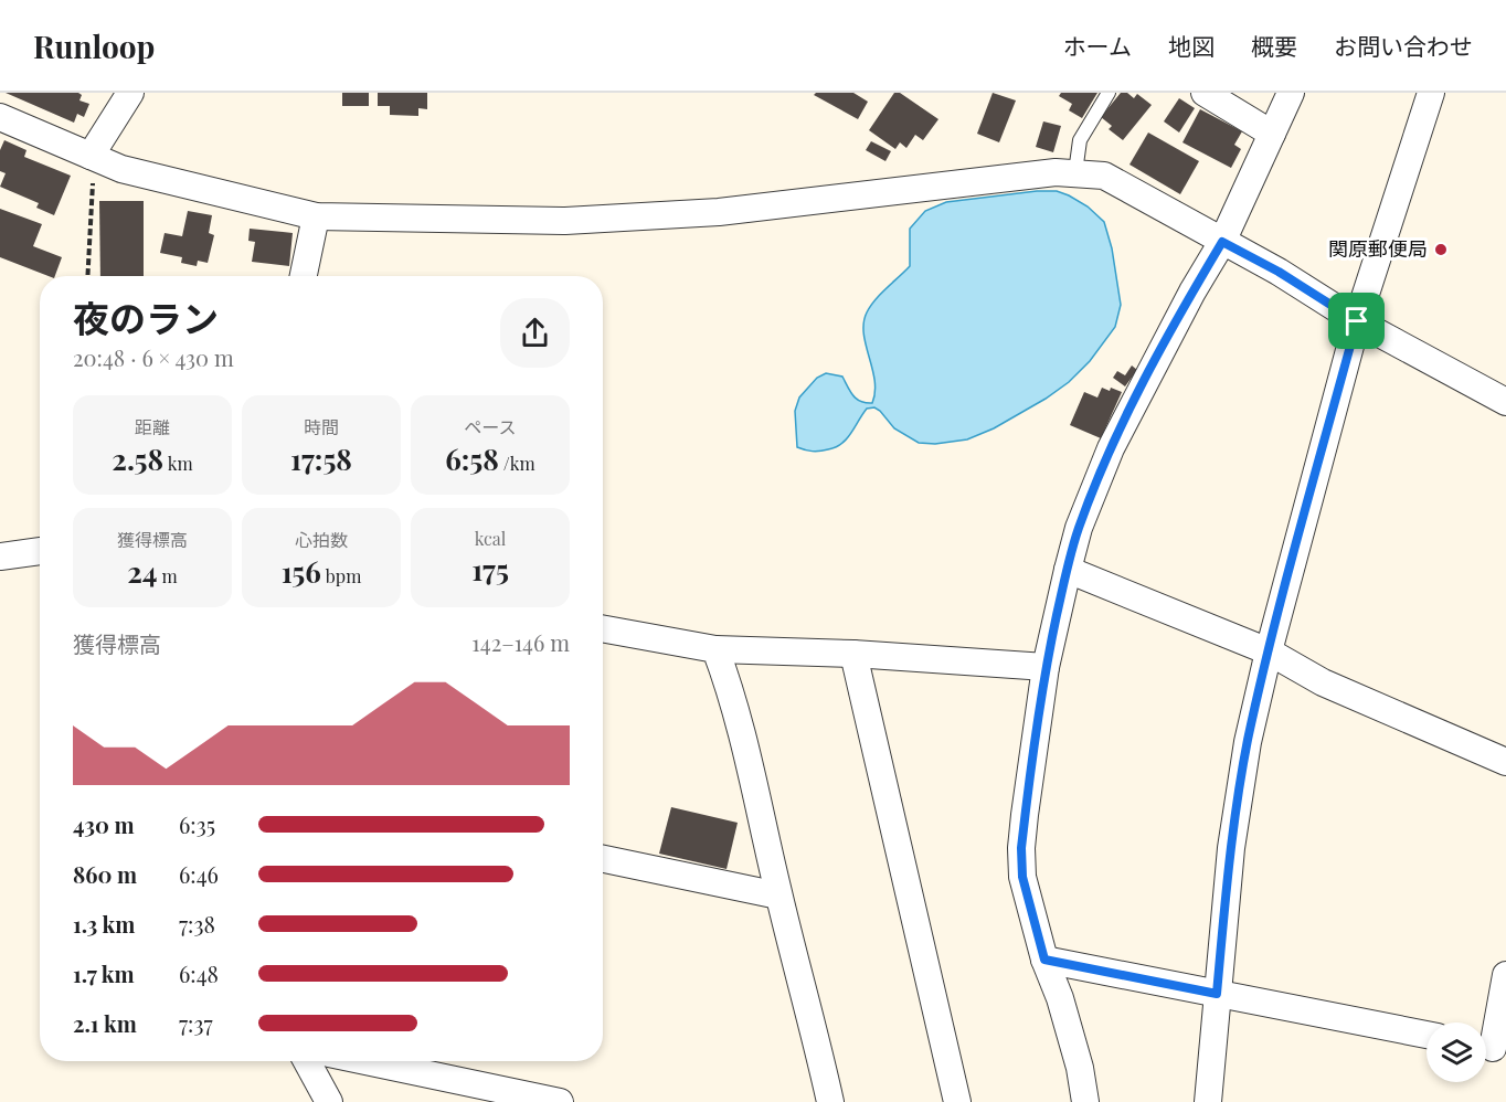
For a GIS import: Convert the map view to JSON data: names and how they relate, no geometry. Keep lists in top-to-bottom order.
{
  "places": ["関原郵便局"],
  "page": {
    "header": "Runloop",
    "nav": [
      "ホーム",
      "地図",
      "概要",
      "お問い合わせ"
    ],
    "heading": ["夜のラン", "20:48 · 6 × 430 m"],
    "stats": [
      ["距離", "2.58 km"],
      ["時間", "17:58"],
      ["ペース", "6:58 /km"],
      ["獲得標高", "24 m"],
      ["心拍数", "156 bpm"],
      ["kcal", "175"]
    ],
    "chart": ["獲得標高", "142–146 m"],
    "list": [
      {
        "name": "430 m",
        "note": "6:35"
      },
      {
        "name": "860 m",
        "note": "6:46"
      },
      {
        "name": "1.3 km",
        "note": "7:38"
      },
      {
        "name": "1.7 km",
        "note": "6:48"
      },
      {
        "name": "2.1 km",
        "note": "7:37"
      }
    ]
  }
}
